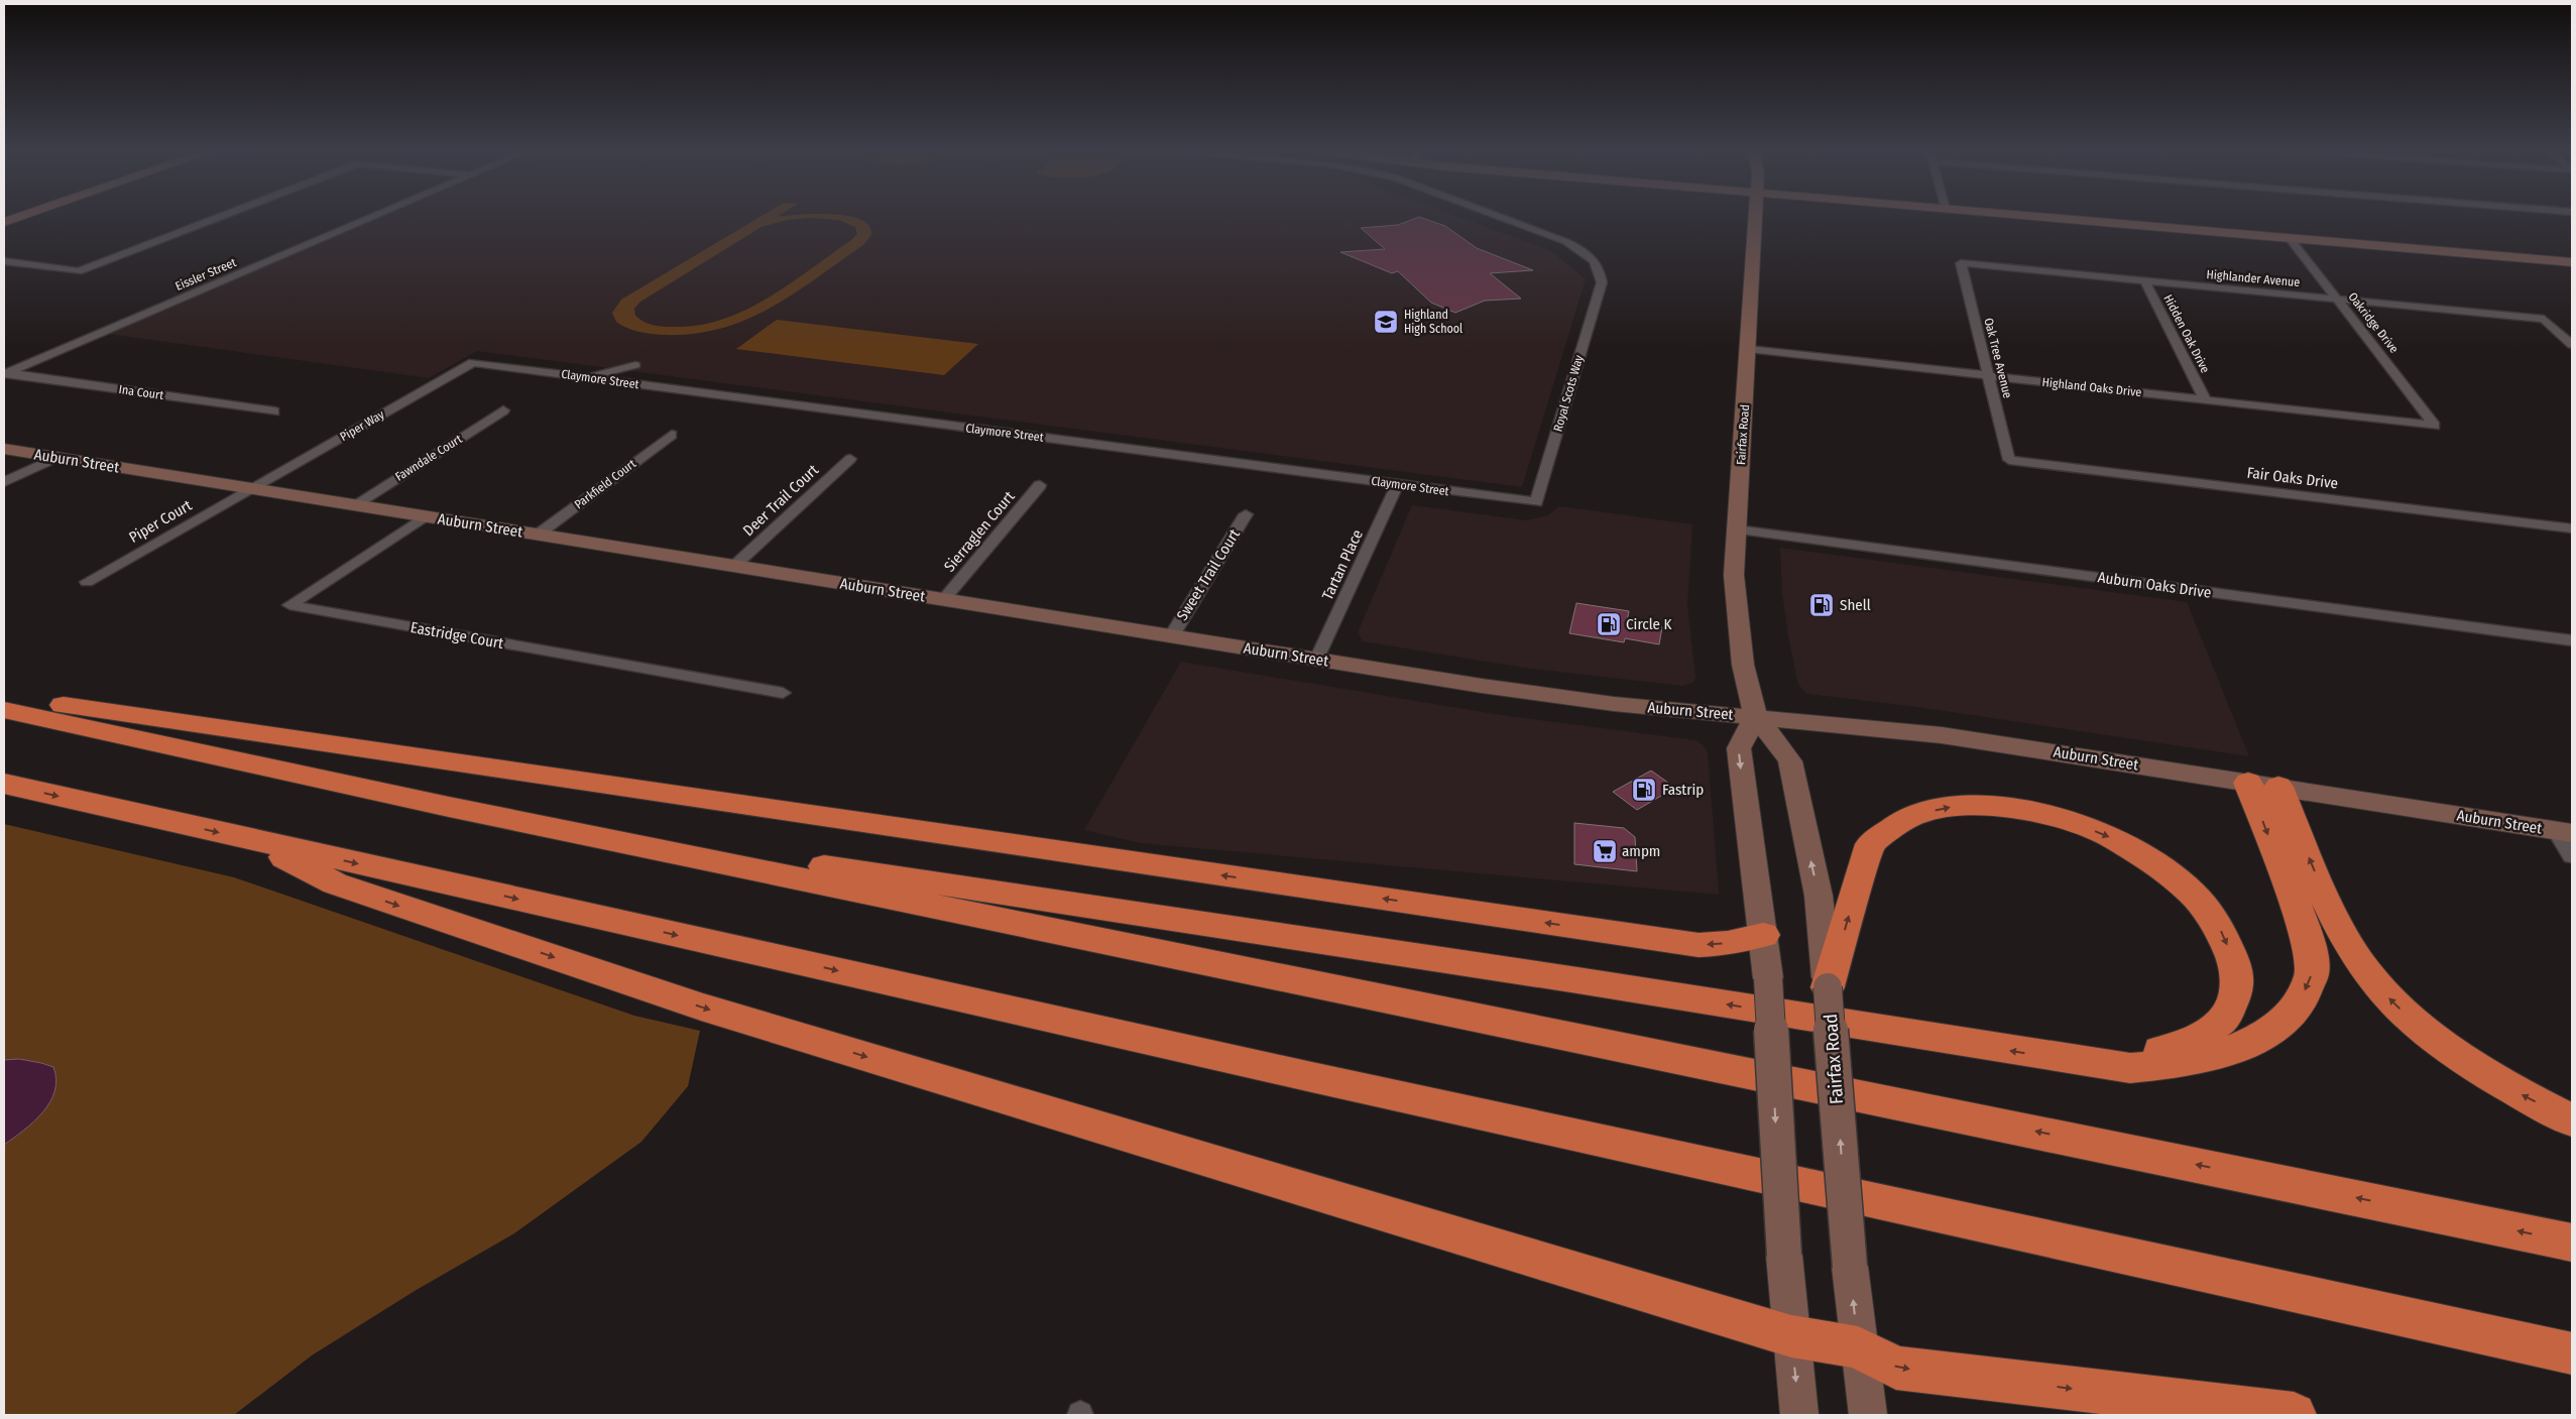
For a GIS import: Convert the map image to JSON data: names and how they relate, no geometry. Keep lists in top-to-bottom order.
{
  "streets": {
    "main road": ["Fairfax Road", "Auburn Street"],
    "street": [
      "Eissler Street",
      "Highlander Avenue",
      "Oakridge Drive",
      "Hidden Oak Drive",
      "Oak Tree Avenue",
      "Claymore Street",
      "Highland Oaks Drive",
      "Ina Court",
      "Royal Scots Way",
      "Piper Way",
      "Fawndale Court",
      "Fair Oaks Drive",
      "Parkfield Court",
      "Deer Trail Court",
      "Piper Court",
      "Sierraglen Court",
      "Tartan Place",
      "Sweet Trail Court",
      "Auburn Oaks Drive",
      "Eastridge Court"
    ]
  },
  "crossings": [
    ["Eissler Street", "Ina Court"],
    ["Highlander Avenue", "Oakridge Drive"],
    ["Highlander Avenue", "Hidden Oak Drive"],
    ["Highlander Avenue", "Oak Tree Avenue"],
    ["Oakridge Drive", "Highland Oaks Drive"],
    ["Hidden Oak Drive", "Highland Oaks Drive"],
    ["Oak Tree Avenue", "Highland Oaks Drive"],
    ["Oak Tree Avenue", "Fair Oaks Drive"],
    ["Claymore Street", "Royal Scots Way"],
    ["Claymore Street", "Piper Way"],
    ["Claymore Street", "Tartan Place"],
    ["Highland Oaks Drive", "Fairfax Road"],
    ["Piper Way", "Auburn Street"],
    ["Piper Way", "Piper Court"],
    ["Fairfax Road", "Auburn Street"],
    ["Fairfax Road", "Auburn Oaks Drive"],
    ["Fawndale Court", "Auburn Street"],
    ["Auburn Street", "Parkfield Court"],
    ["Auburn Street", "Deer Trail Court"],
    ["Auburn Street", "Piper Court"],
    ["Auburn Street", "Sierraglen Court"],
    ["Auburn Street", "Tartan Place"],
    ["Auburn Street", "Sweet Trail Court"],
    ["Auburn Street", "Eastridge Court"]
  ],
  "places": {
    "school or university": ["Highland High School"],
    "fuel station": ["Shell", "Circle K", "Fastrip"],
    "supermarket": ["ampm"]
  }
}
